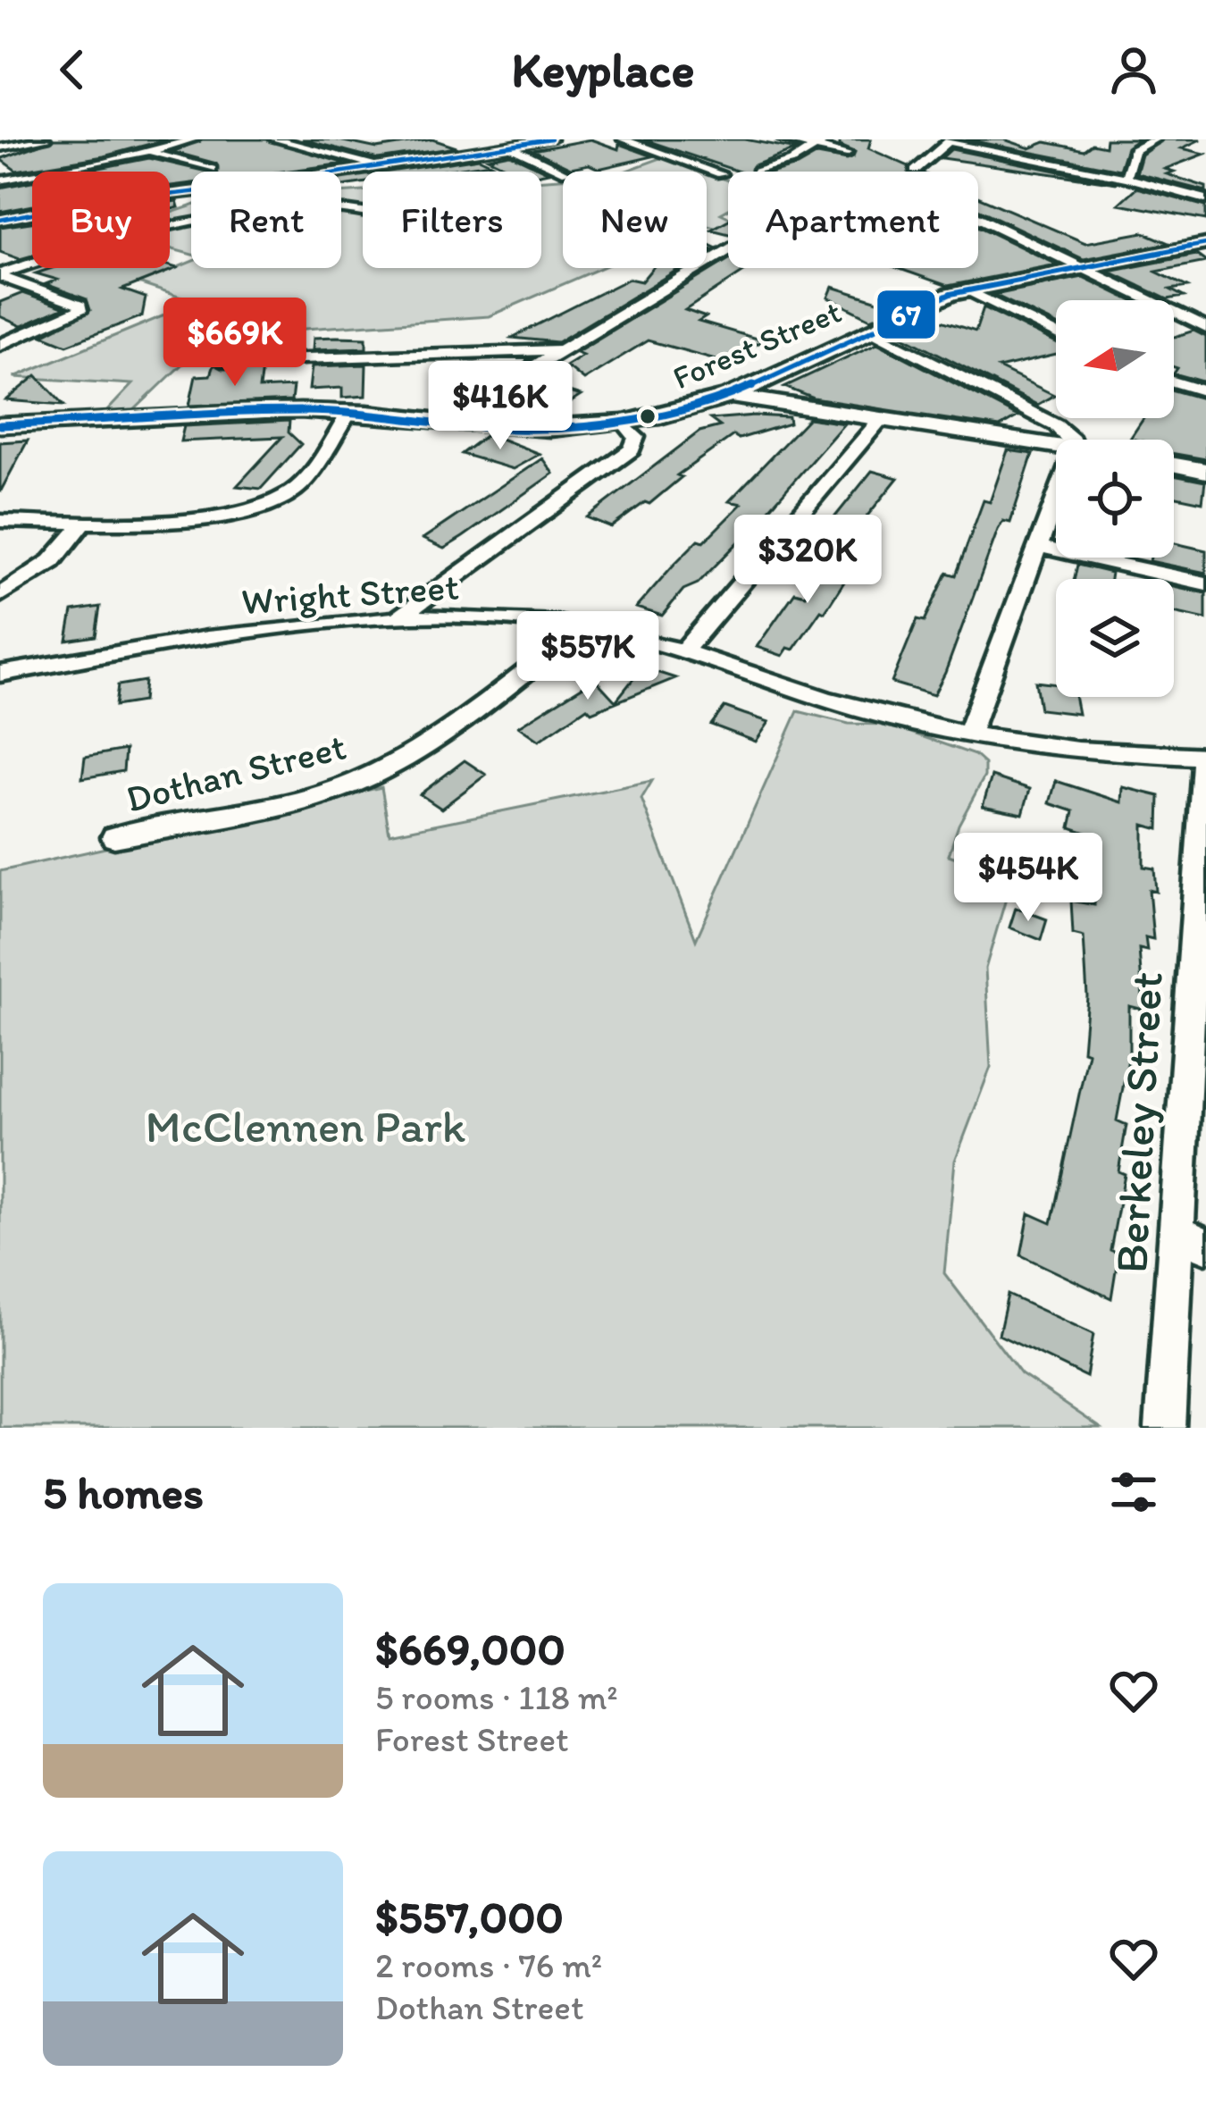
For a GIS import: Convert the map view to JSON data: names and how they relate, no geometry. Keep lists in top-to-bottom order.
{
  "streets": {
    "main road": ["Forest Street"],
    "street": ["Wright Street", "Dothan Street", "Berkeley Street"]
  },
  "crossings": [
    ["Wright Street", "Dothan Street"],
    ["Wright Street", "Berkeley Street"]
  ],
  "parks": ["McClennen Park"],
  "lines": ["transit line 67"],
  "north": "left",
  "page": {
    "header": "Keyplace",
    "chip": [
      "Buy",
      "Rent",
      "Filters",
      "New",
      "Apartment"
    ],
    "price": [
      "$669K",
      "$416K",
      "$320K",
      "$557K",
      "$454K"
    ],
    "heading": "5 homes",
    "list": [
      {
        "name": "$669,000",
        "note": "5 rooms · 118 m² · Forest Street"
      },
      {
        "name": "$557,000",
        "note": "2 rooms · 76 m² · Dothan Street"
      }
    ]
  }
}
